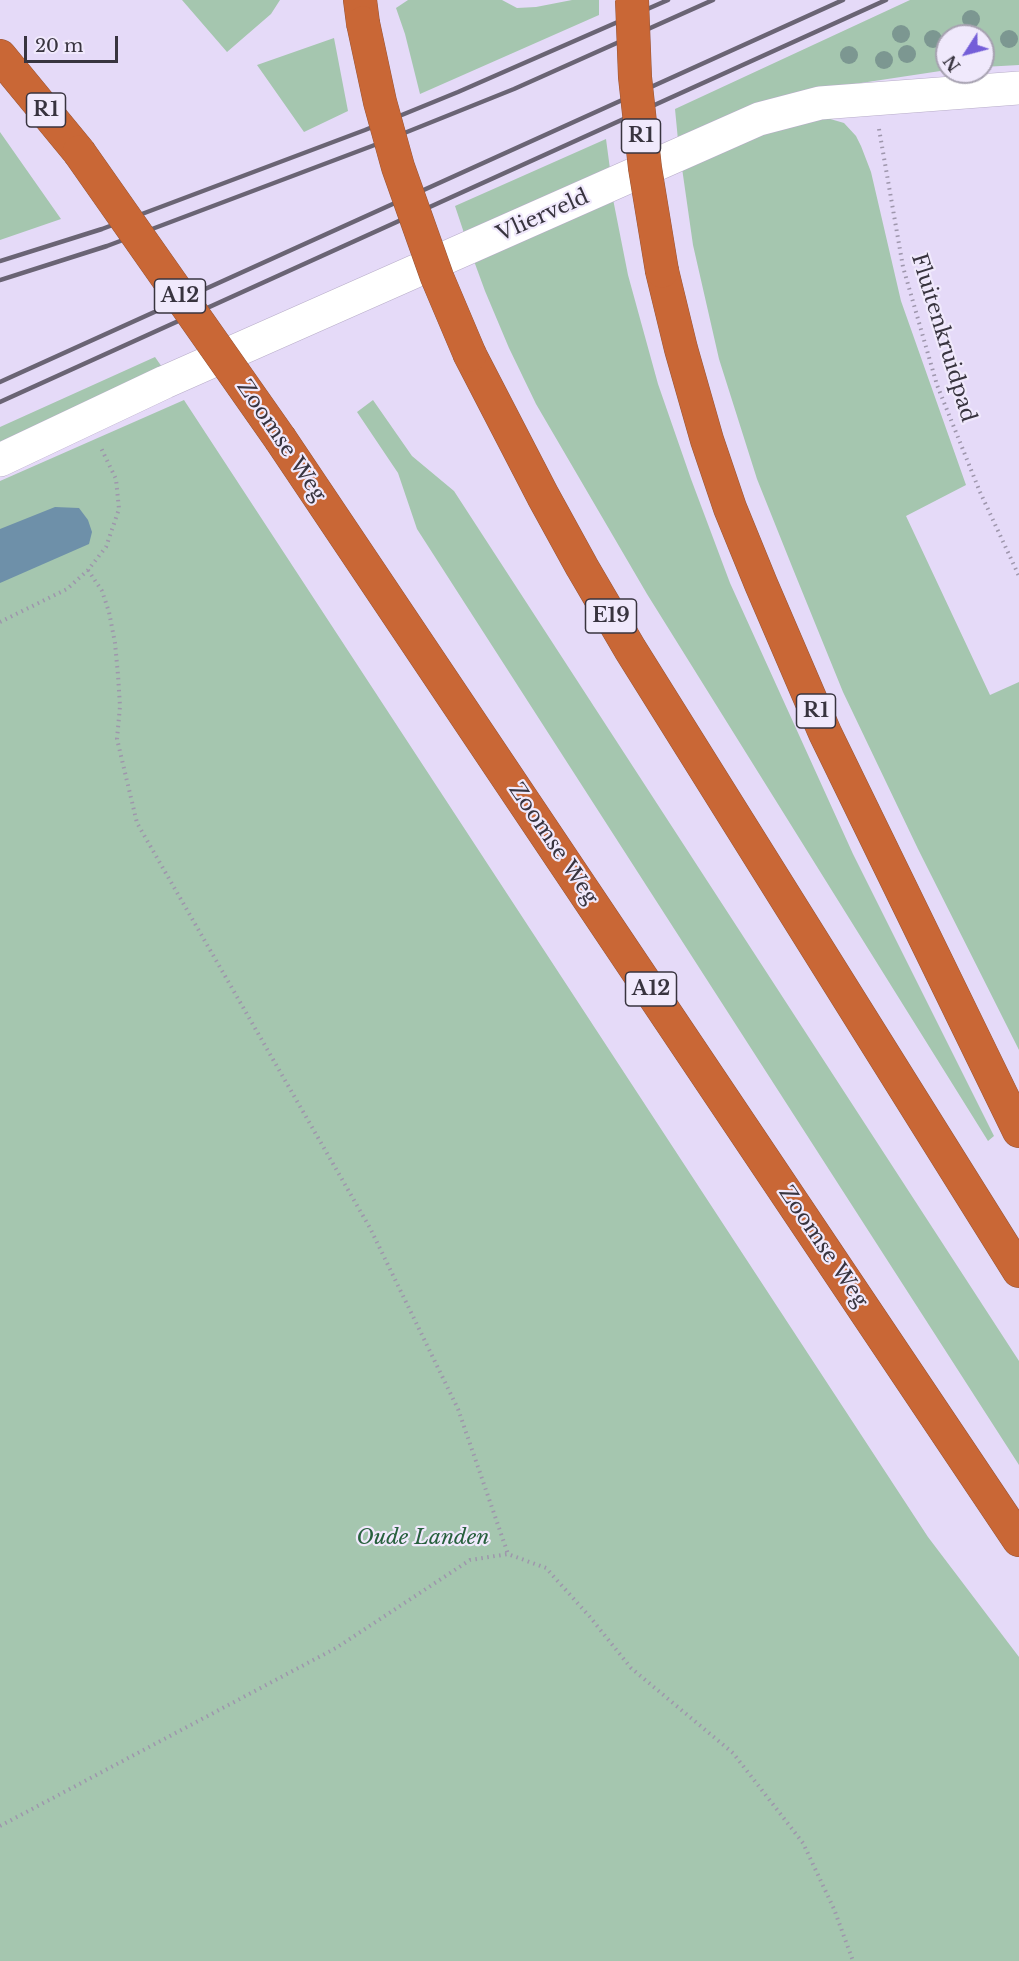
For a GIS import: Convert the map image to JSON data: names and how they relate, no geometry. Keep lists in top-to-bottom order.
{
  "streets": {
    "highway": [
      "R1",
      "A12",
      "Zoomse Weg",
      "E19"
    ],
    "street": ["Vlierveld"],
    "path": ["Fluitenkruidpad"]
  },
  "crossings": [
    ["R1", "Zoomse Weg"],
    ["Vlierveld", "Fluitenkruidpad"]
  ],
  "parks": ["Oude Landen"],
  "scale_bar": "20 m",
  "north": "bottom left"
}
